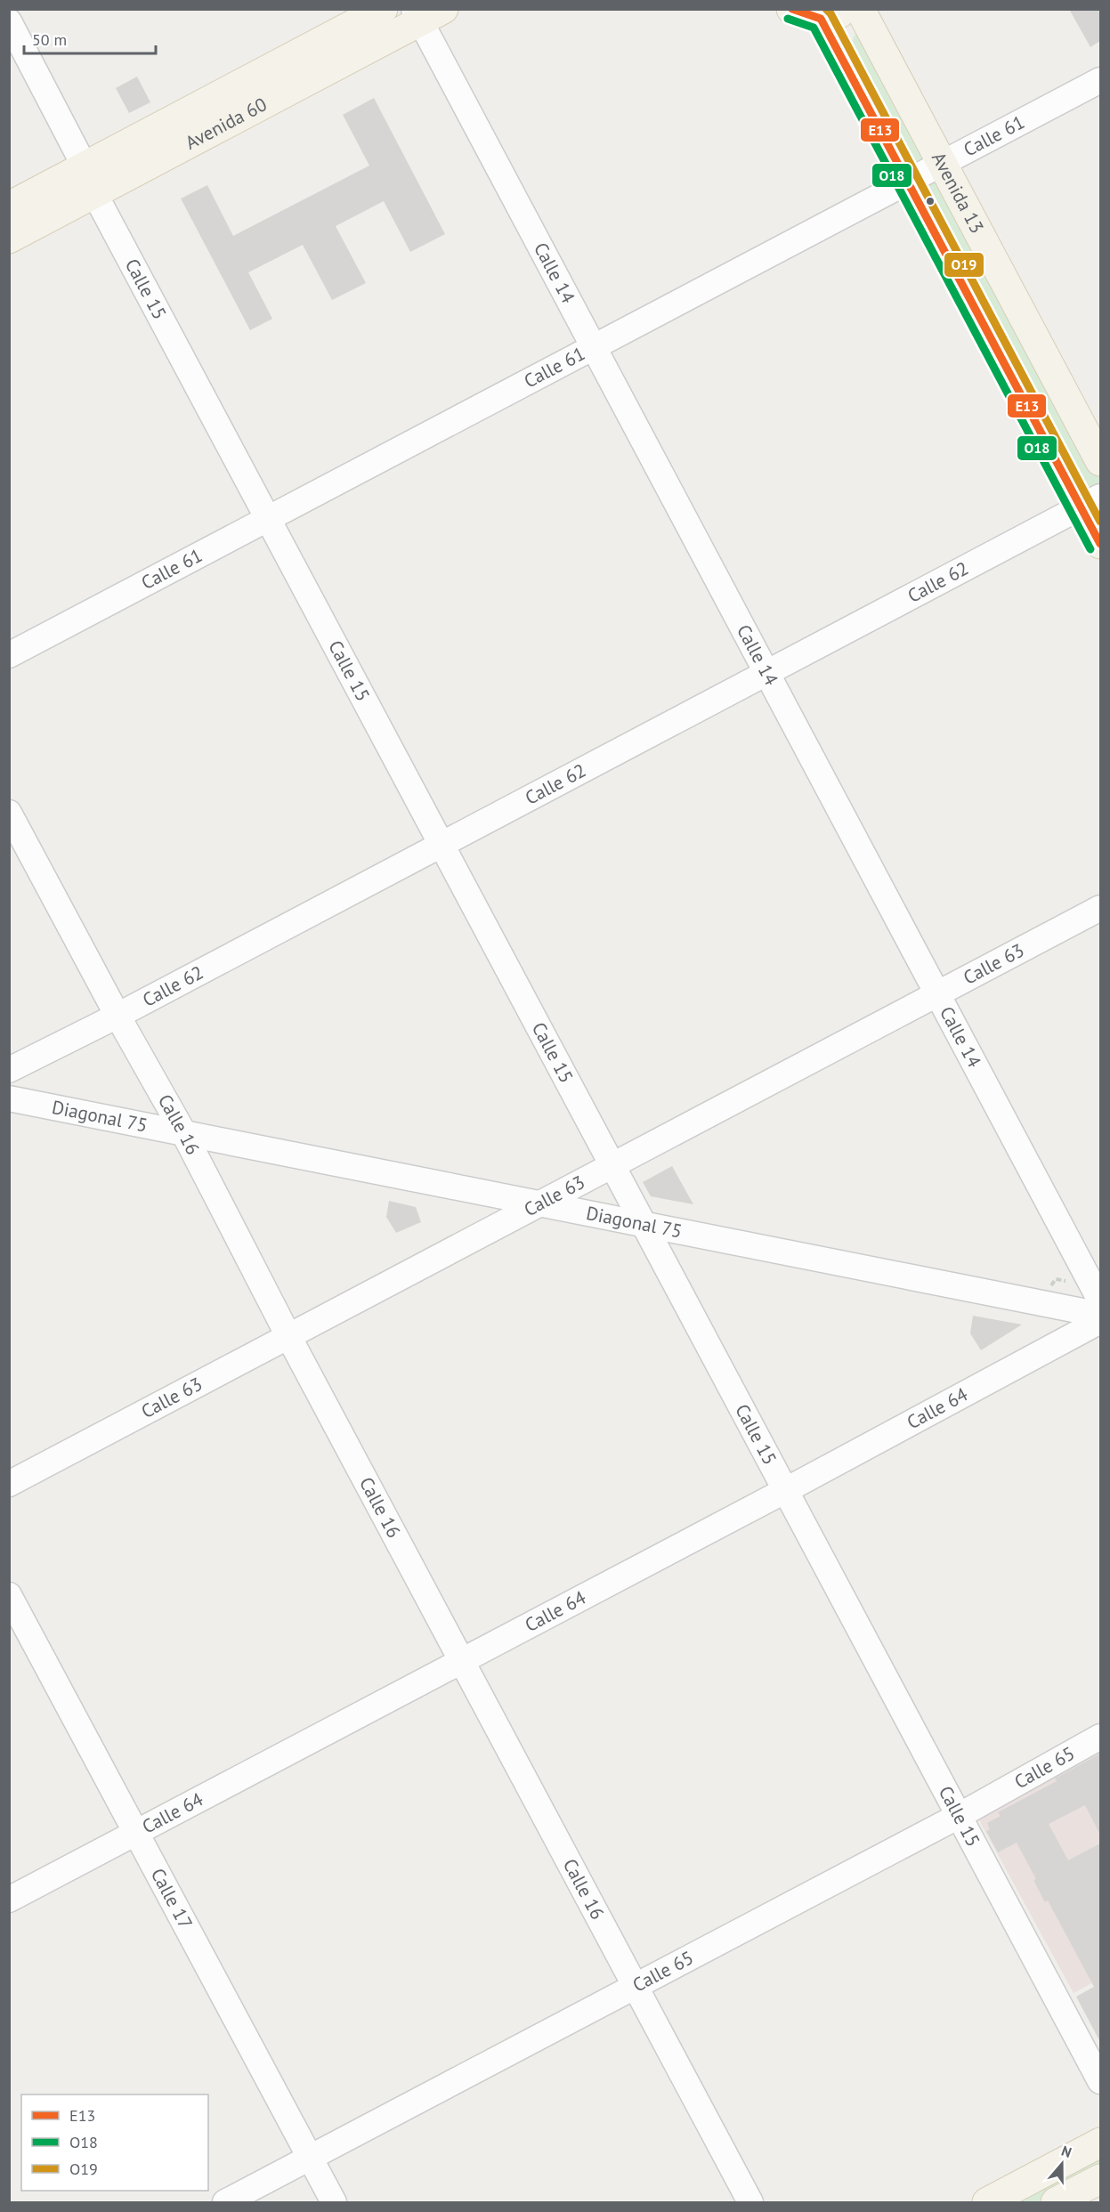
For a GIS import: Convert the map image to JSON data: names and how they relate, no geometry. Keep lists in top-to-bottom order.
{
  "streets": {
    "main road": ["Avenida 60", "Avenida 13"],
    "street": [
      "Calle 61",
      "Calle 14",
      "Calle 15",
      "Calle 62",
      "Calle 63",
      "Diagonal 75",
      "Calle 16",
      "Calle 64",
      "Calle 65",
      "Calle 17"
    ]
  },
  "crossings": [
    ["Avenida 60", "Calle 14"],
    ["Avenida 60", "Calle 15"],
    ["Calle 61", "Avenida 13"],
    ["Calle 61", "Calle 14"],
    ["Calle 61", "Calle 15"],
    ["Avenida 13", "Calle 62"],
    ["Calle 14", "Calle 62"],
    ["Calle 14", "Calle 63"],
    ["Calle 15", "Calle 62"],
    ["Calle 15", "Calle 63"],
    ["Calle 15", "Diagonal 75"],
    ["Calle 15", "Calle 64"],
    ["Calle 15", "Calle 65"],
    ["Calle 62", "Calle 16"],
    ["Calle 63", "Diagonal 75"],
    ["Calle 63", "Calle 16"],
    ["Diagonal 75", "Calle 16"],
    ["Calle 16", "Calle 64"],
    ["Calle 16", "Calle 65"],
    ["Calle 64", "Calle 17"],
    ["Calle 65", "Calle 17"]
  ],
  "lines": ["transit line E13", "transit line O19", "transit line O18"],
  "legend": ["E13", "O18", "O19"],
  "scale_bar": "50 m",
  "north": "top"
}
